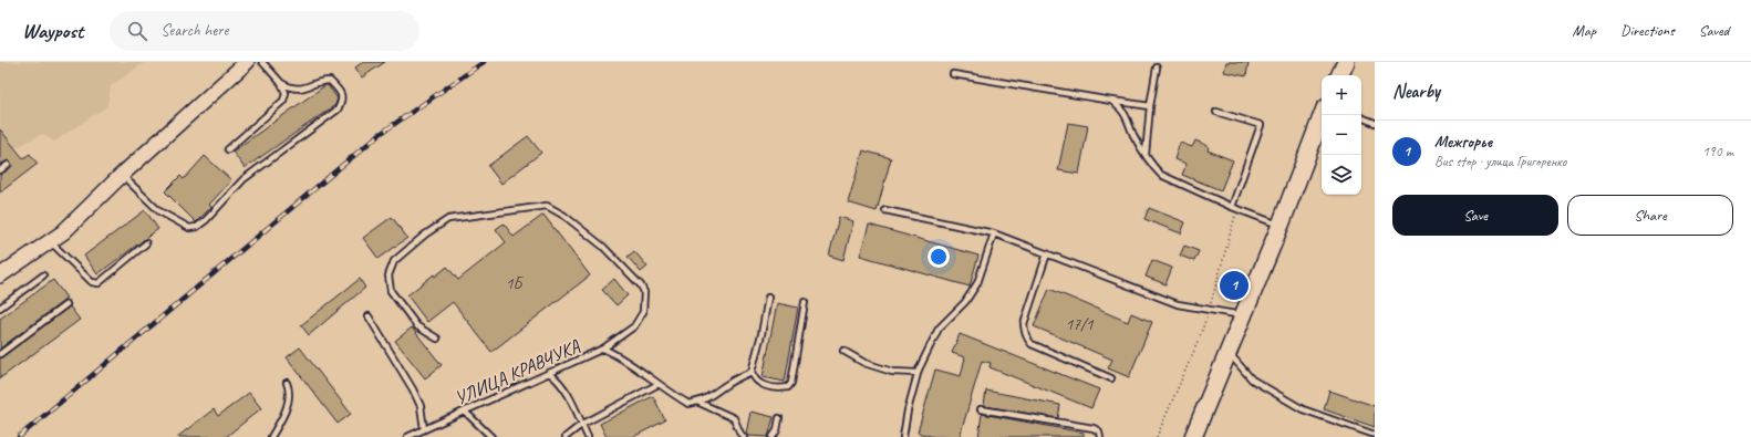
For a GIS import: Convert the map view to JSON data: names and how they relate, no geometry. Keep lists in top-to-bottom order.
{
  "streets": {
    "lane": ["УЛИЦА КРАВЧУКА"]
  },
  "house_numbers": ["1Б", "17/1"],
  "page": {
    "header": "Waypost",
    "search": "Search here",
    "nav": ["Map", "Directions", "Saved"],
    "heading": "Nearby",
    "map_buttons": ["+", "−"],
    "list": [
      {
        "mark": "1",
        "name": "Межгорье",
        "note": "Bus stop · улица Григоренко",
        "value": "190 m"
      }
    ],
    "buttons": ["Save", "Share"],
    "pins": "1"
  }
}
